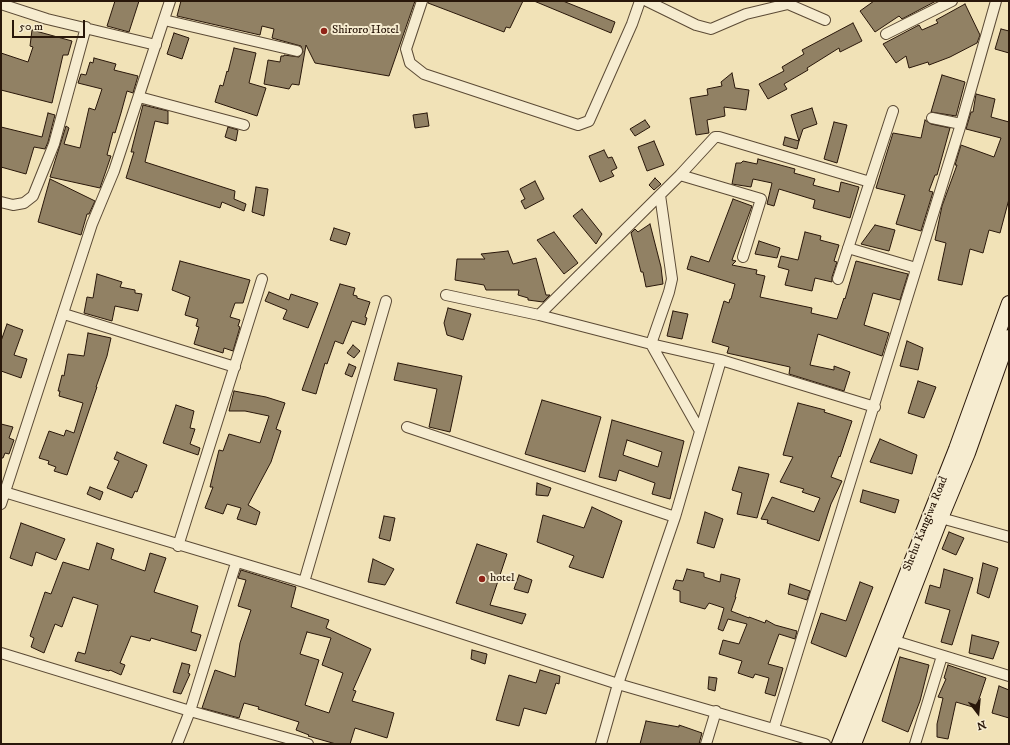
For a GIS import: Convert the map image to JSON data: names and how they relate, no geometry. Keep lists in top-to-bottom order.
{
  "streets": {
    "main road": ["Shehu Kangiwa Road"]
  },
  "places": ["Shiroro Hotel", "hotel"],
  "scale_bar": "50 m",
  "north": "bottom"
}
